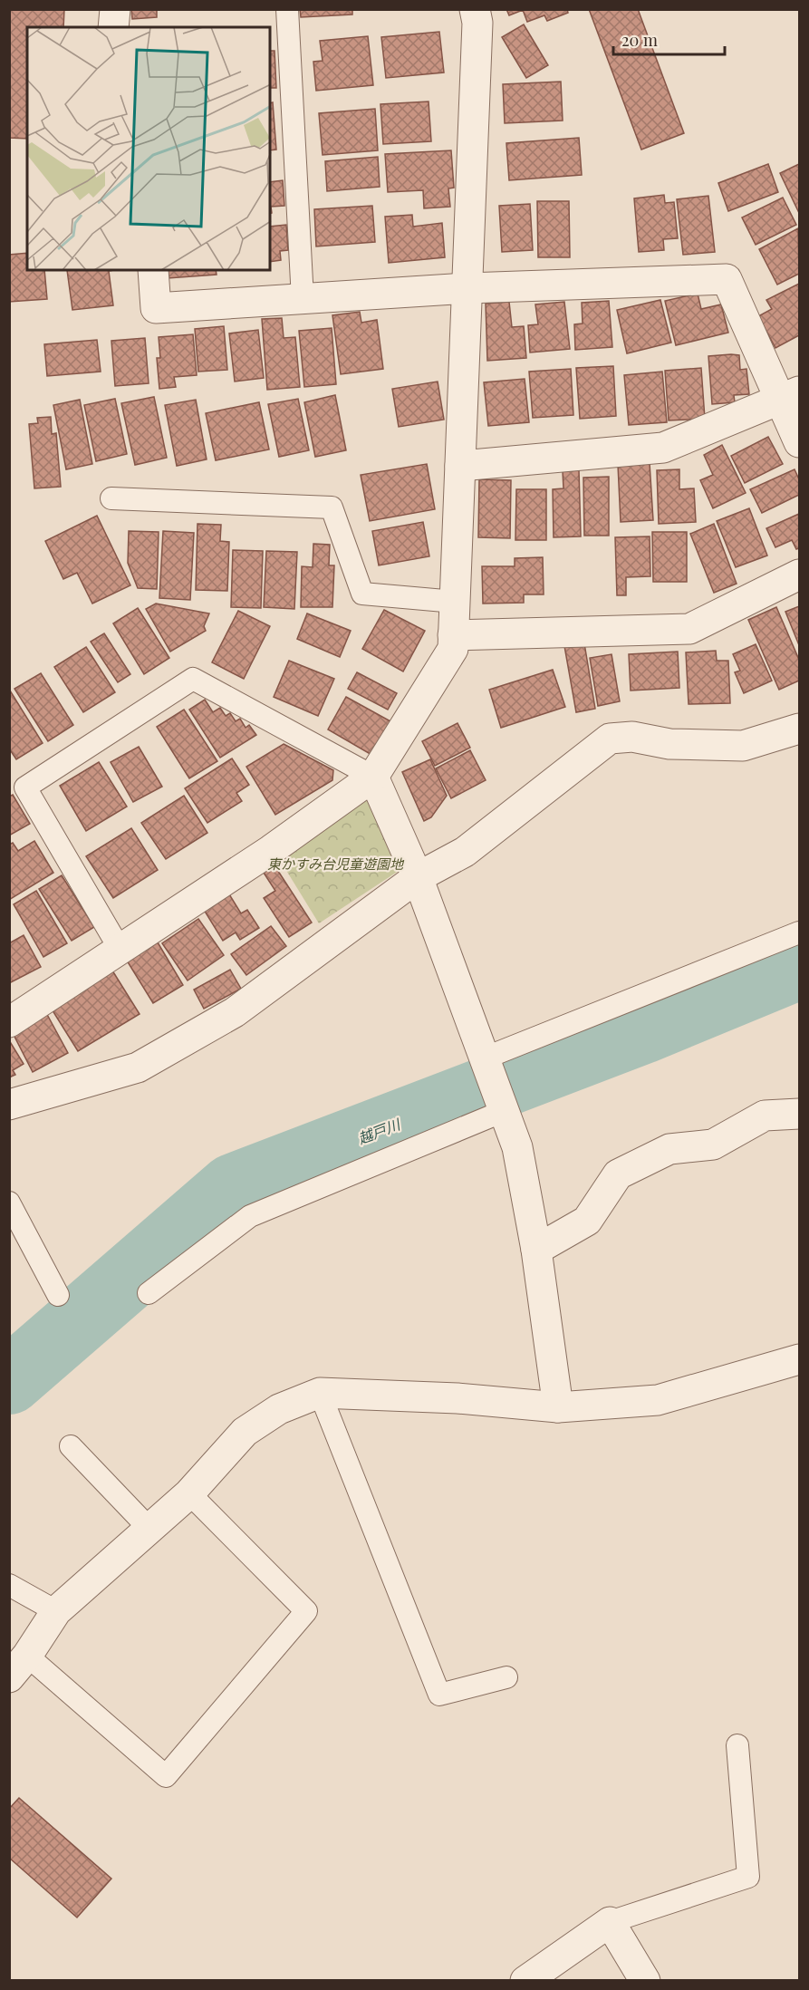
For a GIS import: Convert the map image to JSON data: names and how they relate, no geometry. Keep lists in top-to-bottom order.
{
  "water": ["越戸川"],
  "parks": ["東かすみ台児童遊園地"],
  "scale_bar": "20 m"
}
